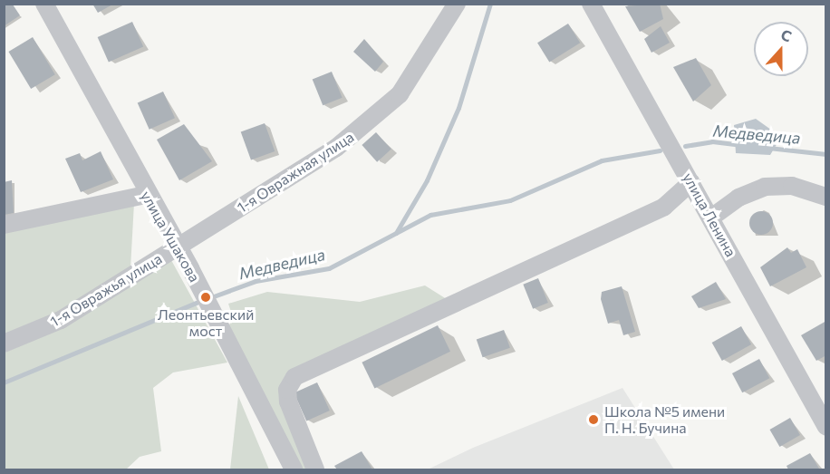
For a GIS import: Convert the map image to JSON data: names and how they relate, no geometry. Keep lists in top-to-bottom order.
{
  "streets": {
    "street": [
      "1-я Овражная улица",
      "улица Ленина",
      "улица Ушакова",
      "1-я Овражья улица"
    ]
  },
  "crossings": [
    ["1-я Овражная улица", "улица Ушакова"],
    ["1-я Овражная улица", "1-я Овражья улица"],
    ["улица Ушакова", "1-я Овражья улица"]
  ],
  "water": ["Медведица"],
  "places": ["Леонтьевский мост", "Школа №5 имени П. Н. Бучина"],
  "north": "top"
}
